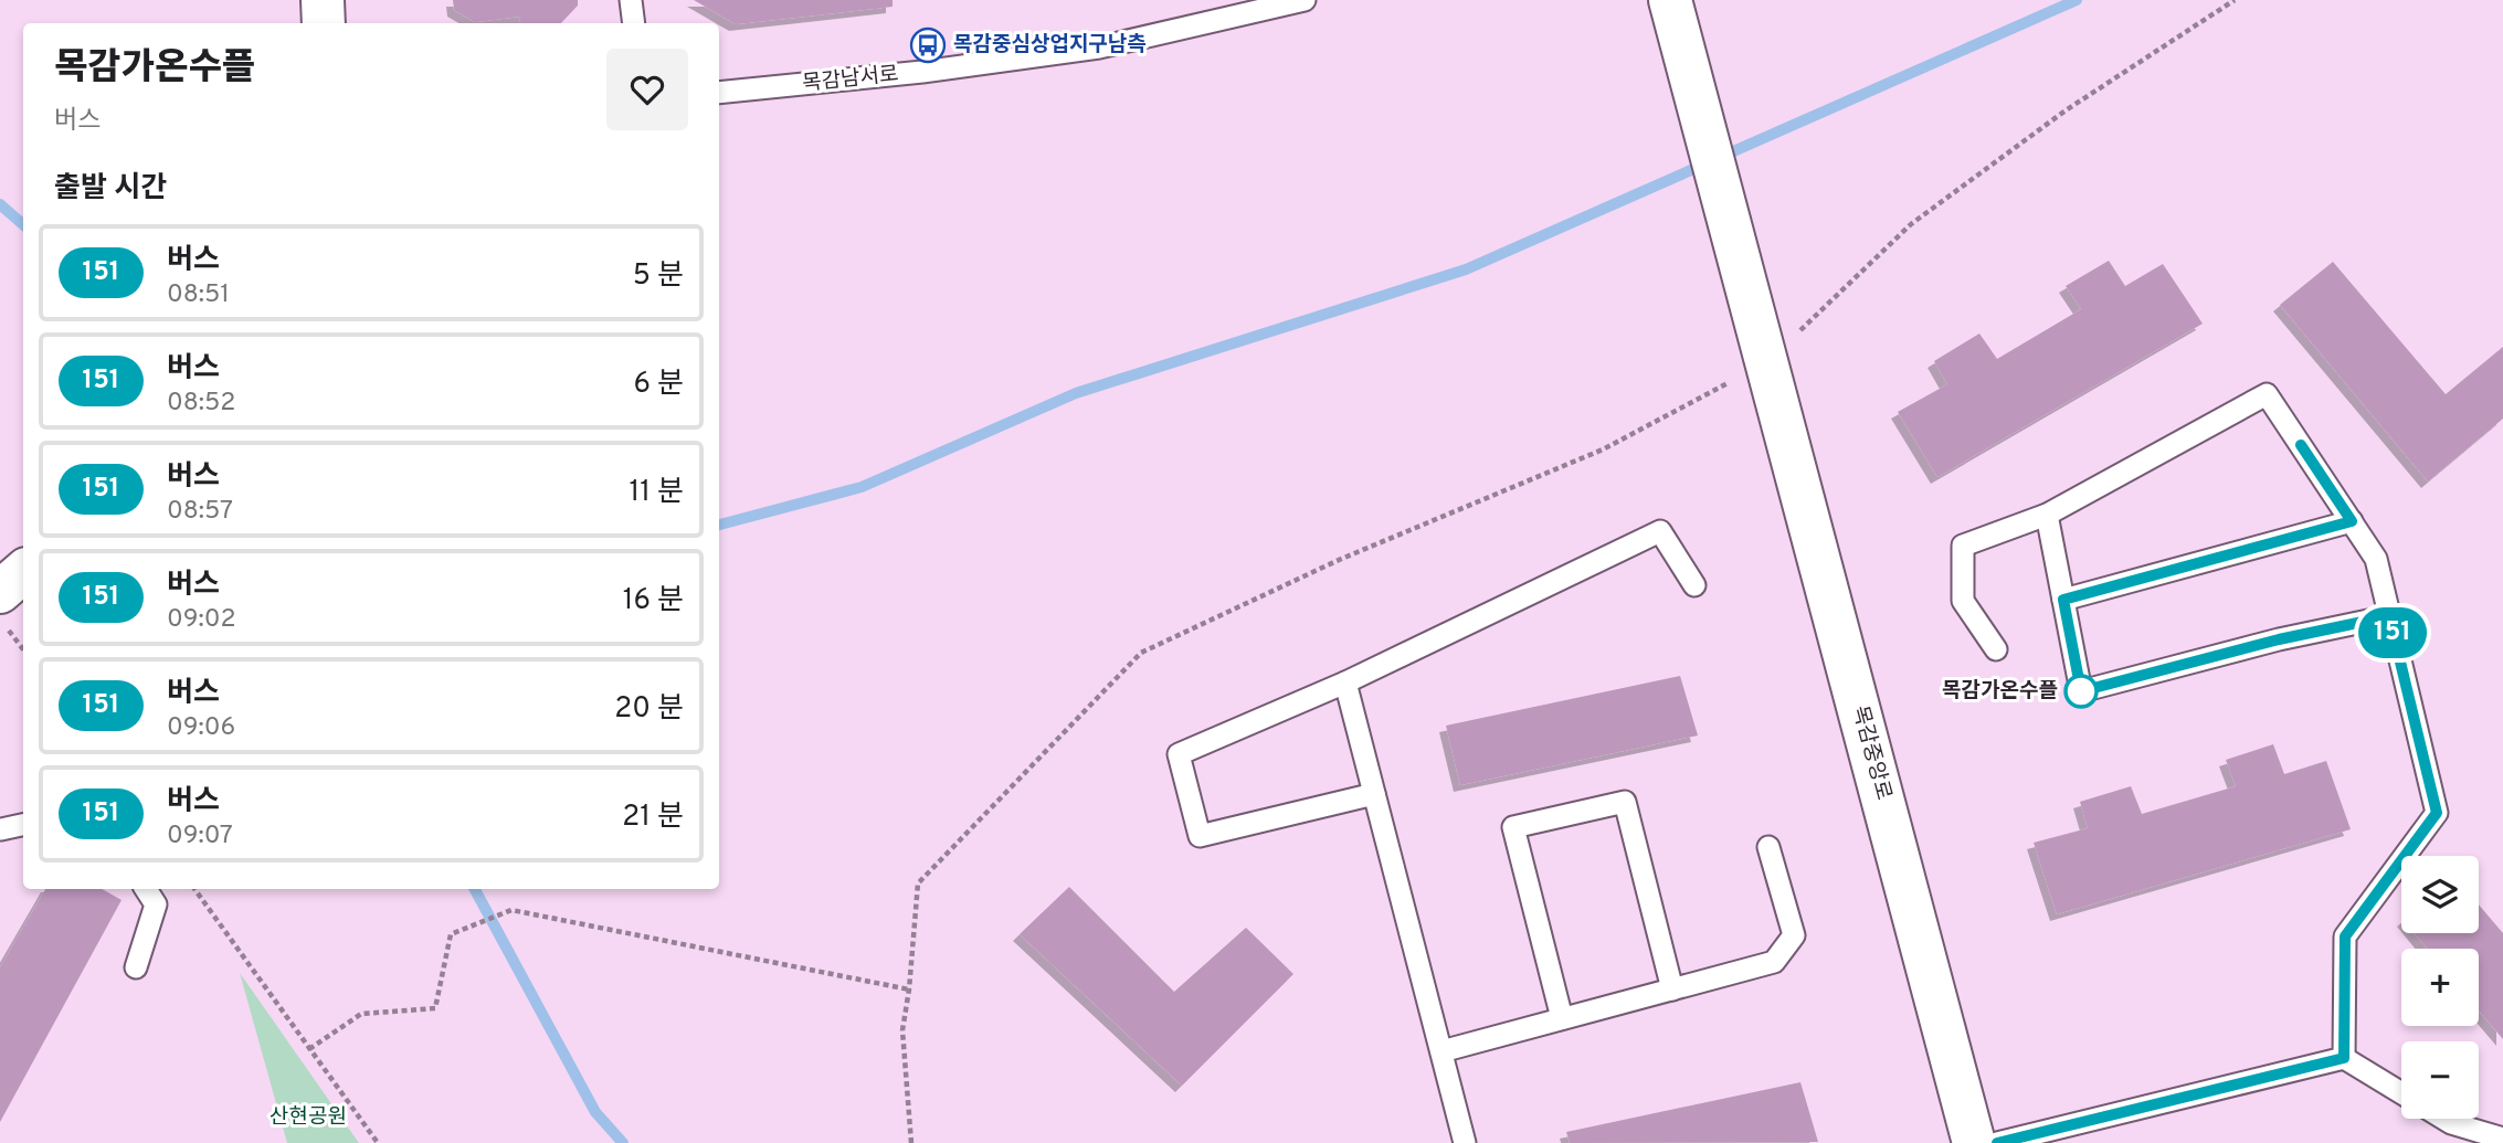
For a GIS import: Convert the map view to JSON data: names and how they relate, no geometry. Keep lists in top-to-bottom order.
{
  "streets": {
    "street": ["목감중앙로"],
    "lane": ["목감남서로"]
  },
  "parks": ["산현공원"],
  "places": {
    "bus stop": ["목감중심상업지구남측"],
    "other": ["목감가온수플"]
  },
  "lines": ["bus line 151"],
  "page": {
    "on_map": "151",
    "heading": [
      ["목감가온수플", "버스"],
      "출발 시간"
    ],
    "list": [
      {
        "mark": "151",
        "name": "버스",
        "note": "08:51",
        "value": "5 분"
      },
      {
        "mark": "151",
        "name": "버스",
        "note": "08:52",
        "value": "6 분"
      },
      {
        "mark": "151",
        "name": "버스",
        "note": "08:57",
        "value": "11 분"
      },
      {
        "mark": "151",
        "name": "버스",
        "note": "09:02",
        "value": "16 분"
      },
      {
        "mark": "151",
        "name": "버스",
        "note": "09:06",
        "value": "20 분"
      },
      {
        "mark": "151",
        "name": "버스",
        "note": "09:07",
        "value": "21 분"
      }
    ],
    "map_buttons": ["+", "−"]
  }
}
